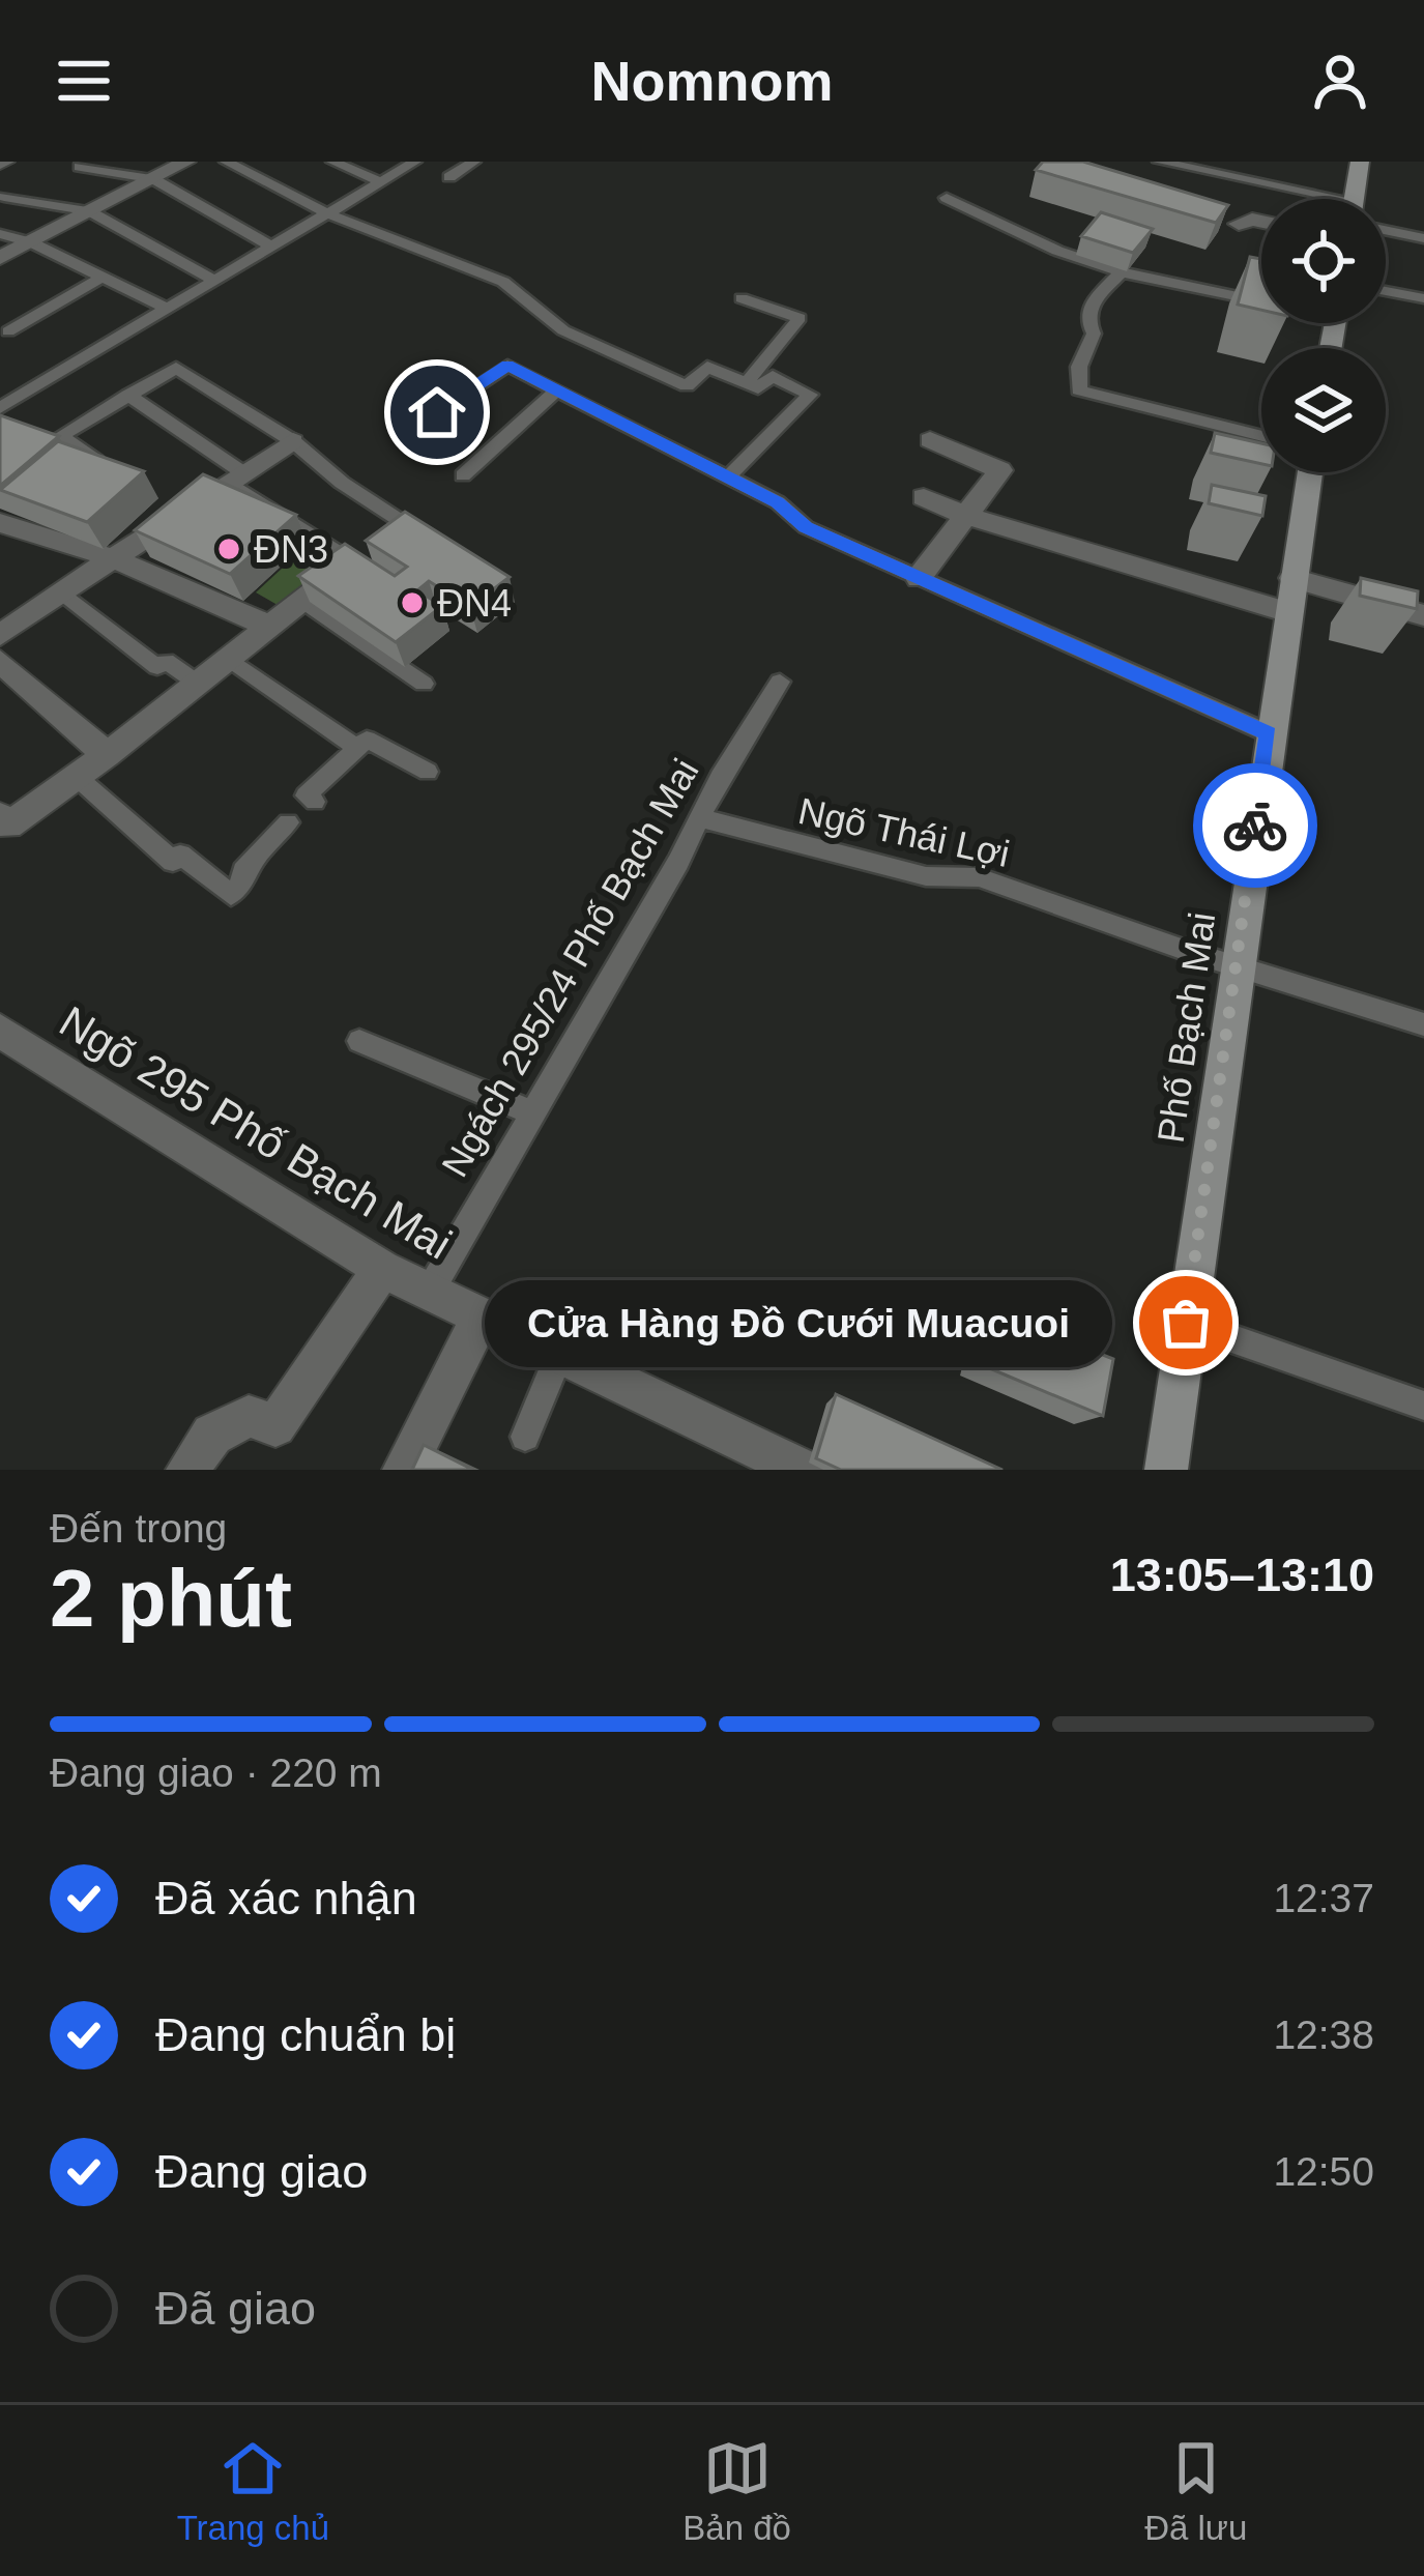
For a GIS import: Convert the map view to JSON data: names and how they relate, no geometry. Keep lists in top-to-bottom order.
{
  "streets": {
    "main road": ["Phố Bạch Mai"],
    "street": ["Ngõ 295 Phố Bạch Mai"],
    "lane": ["Ngõ Thái Lợi", "Ngách 295/24 Phố Bạch Mai"]
  },
  "crossings": [
    ["Ngõ Thái Lợi", "Ngách 295/24 Phố Bạch Mai"],
    ["Ngõ Thái Lợi", "Phố Bạch Mai"],
    ["Ngách 295/24 Phố Bạch Mai", "Ngõ 295 Phố Bạch Mai"]
  ],
  "places": ["ĐN3", "ĐN4", "Cửa Hàng Đồ Cưới Muacuoi"],
  "page": {
    "header": "Nomnom",
    "bubble": "Cửa Hàng Đồ Cưới Muacuoi",
    "heading": ["2 phút", "Đến trong", "13:05–13:10"],
    "bar": "Đang giao · 220 m",
    "list": [
      ["Đã xác nhận", "12:37"],
      ["Đang chuẩn bị", "12:38"],
      ["Đang giao", "12:50"],
      "Đã giao"
    ],
    "tabs": ["Trang chủ", "Bản đồ", "Đã lưu"]
  }
}
